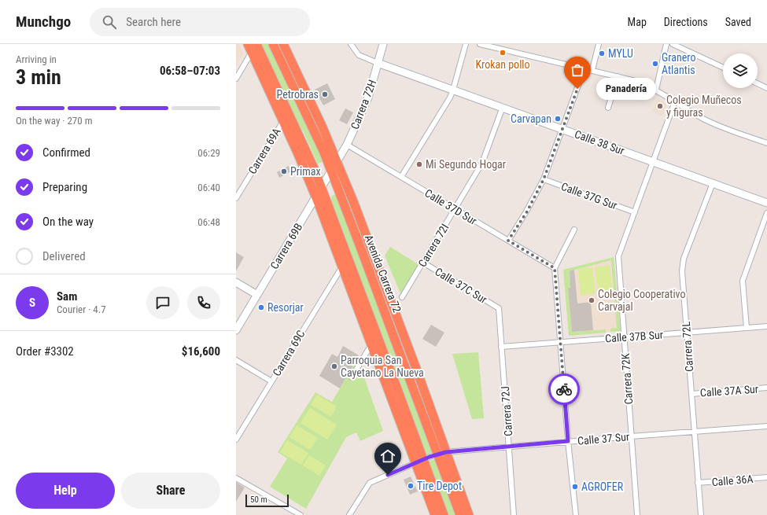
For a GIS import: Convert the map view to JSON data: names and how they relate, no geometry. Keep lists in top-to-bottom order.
{
  "streets": {
    "highway": ["Avenida Carrera 72"],
    "street": [
      "Carrera 72H",
      "Calle 38 Sur",
      "Carrera 69A",
      "Calle 37G Sur",
      "Calle 37D Sur",
      "Carrera 72I",
      "Carrera 69B",
      "Calle 37C Sur",
      "Calle 37B Sur",
      "Carrera 72L",
      "Carrera 69C",
      "Carrera 72K",
      "Calle 37A Sur",
      "Carrera 72J",
      "Calle 37 Sur",
      "Calle 36A"
    ]
  },
  "crossings": [
    ["Carrera 72H", "Calle 38 Sur"],
    ["Carrera 72H", "Calle 37D Sur"],
    ["Carrera 72H", "Carrera 69B"],
    ["Carrera 72H", "Avenida Carrera 72"],
    ["Calle 38 Sur", "Carrera 72I"],
    ["Calle 38 Sur", "Carrera 72L"],
    ["Calle 38 Sur", "Carrera 72K"],
    ["Calle 37G Sur", "Carrera 72K"],
    ["Calle 37D Sur", "Carrera 72I"],
    ["Carrera 72I", "Calle 37C Sur"],
    ["Carrera 69B", "Avenida Carrera 72"],
    ["Avenida Carrera 72", "Calle 37 Sur"],
    ["Calle 37C Sur", "Carrera 72J"],
    ["Calle 37B Sur", "Carrera 72L"],
    ["Calle 37B Sur", "Carrera 72K"],
    ["Calle 37B Sur", "Carrera 72J"],
    ["Carrera 72L", "Calle 37A Sur"],
    ["Carrera 72L", "Calle 37 Sur"],
    ["Carrera 72L", "Calle 36A"],
    ["Carrera 72K", "Calle 37 Sur"],
    ["Carrera 72J", "Calle 37 Sur"]
  ],
  "places": [
    "Krokan pollo",
    "MYLU",
    "Granero Atlantis",
    "Panadería",
    "Petrobras",
    "Colegio Muñecos y figuras",
    "Carvapan",
    "Mi Segundo Hogar",
    "Primax",
    "Colegio Cooperativo Carvajal",
    "Resorjar",
    "Parroquia San Cayetano La Nueva",
    "Tire Depot",
    "AGROFER"
  ],
  "scale_bar": "50 m",
  "page": {
    "header": "Munchgo",
    "search": "Search here",
    "nav": ["Map", "Directions", "Saved"],
    "heading": ["3 min", "Arriving in", "06:58–07:03"],
    "panel": [
      "Sam",
      "Courier · 4.7",
      "Order #3302",
      "$16,600"
    ],
    "bubble": "Panadería",
    "bar": "On the way · 270 m",
    "list": [
      ["Confirmed", "06:29"],
      ["Preparing", "06:40"],
      ["On the way", "06:48"],
      "Delivered"
    ],
    "round": "S",
    "buttons": ["Help", "Share"],
    "scale": "50 m"
  }
}
